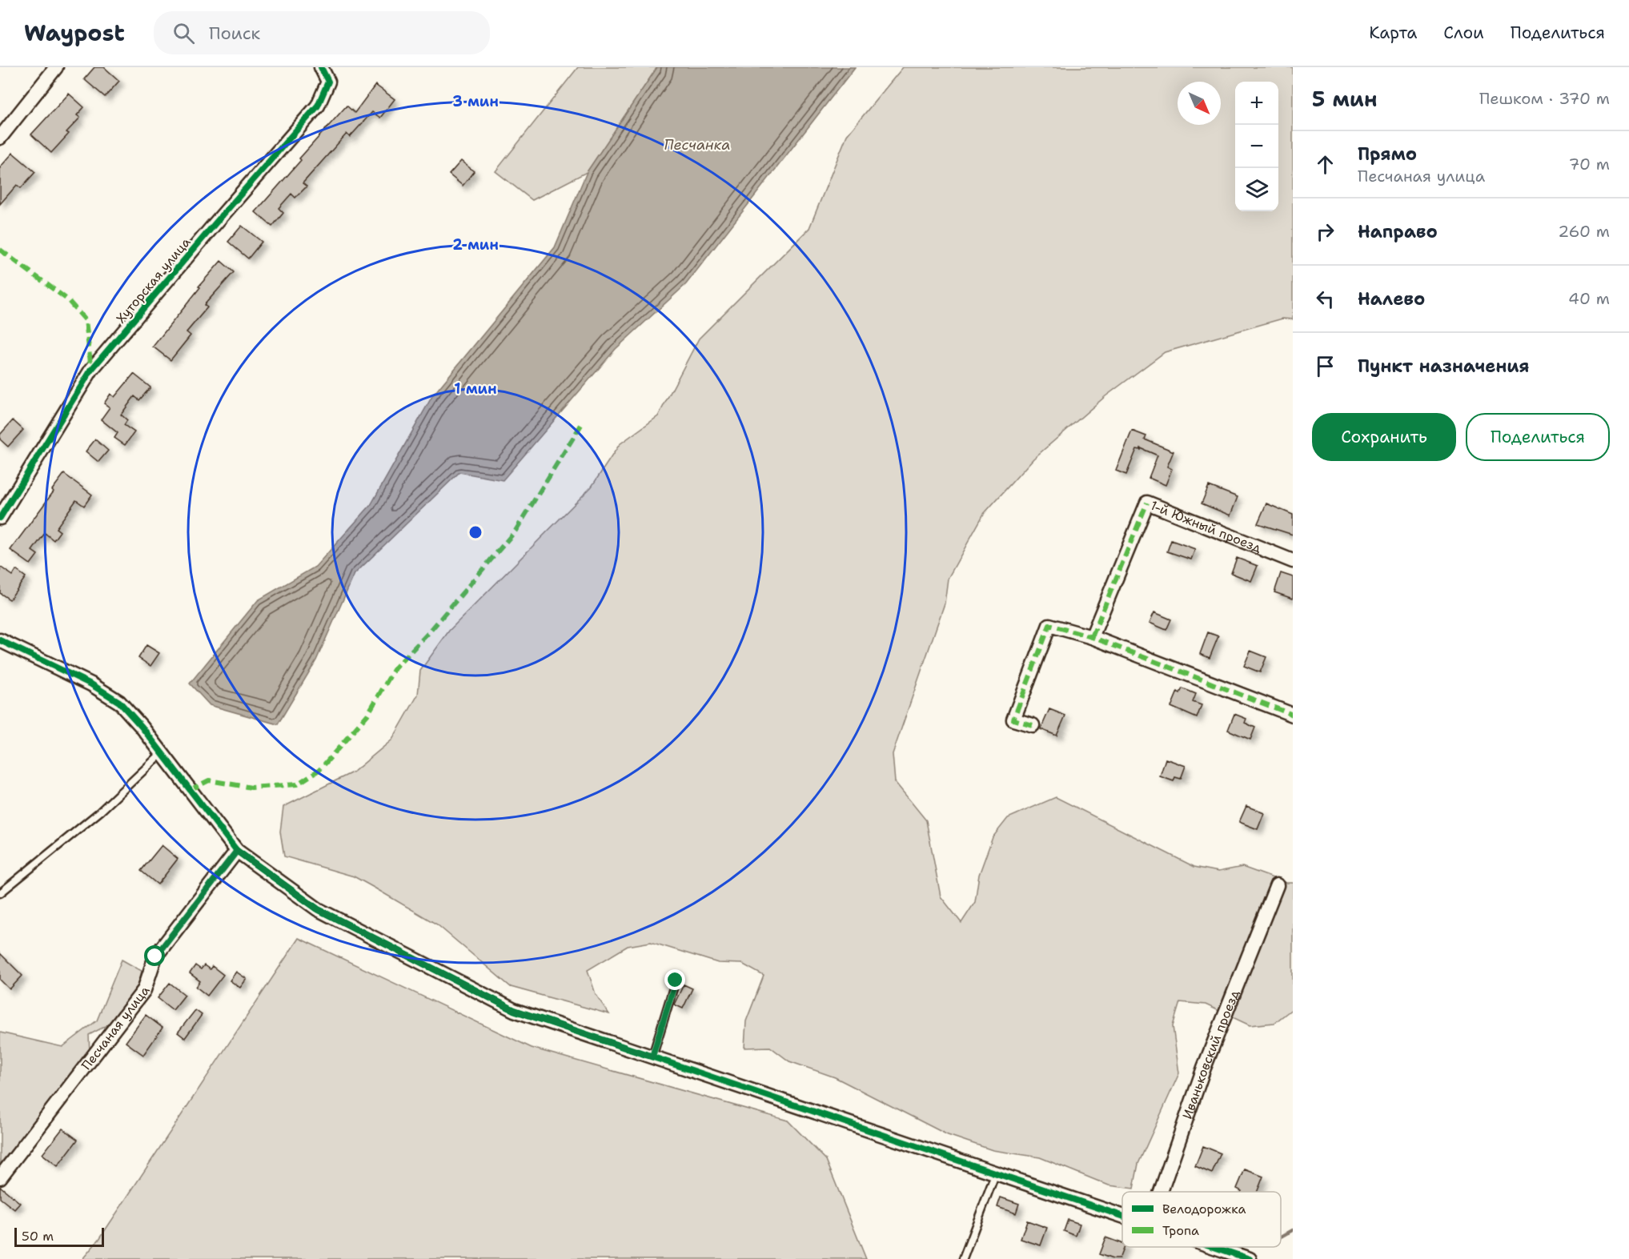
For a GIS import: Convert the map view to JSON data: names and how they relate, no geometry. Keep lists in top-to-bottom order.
{
  "streets": {
    "street": [
      "Хуторская улица",
      "1-й Южный проезд",
      "Песчаная улица",
      "Иваньковский проезд"
    ]
  },
  "water": ["Песчанка"],
  "legend": ["Велодорожка", "Тропа"],
  "scale_bar": "50 m",
  "north": "bottom right",
  "page": {
    "header": "Waypost",
    "search": "Поиск",
    "nav": ["Карта", "Слои", "Поделиться"],
    "heading": ["5 мин", "Пешком · 370 m"],
    "map_buttons": ["+", "−"],
    "list": [
      ["Прямо", "Песчаная улица", "70 m"],
      ["Направо", "260 m"],
      ["Налево", "40 m"],
      "Пункт назначения"
    ],
    "buttons": ["Сохранить", "Поделиться"],
    "scale": "50 m"
  },
  "rings": ["3 мин", "2 мин", "1 мин"]
}
